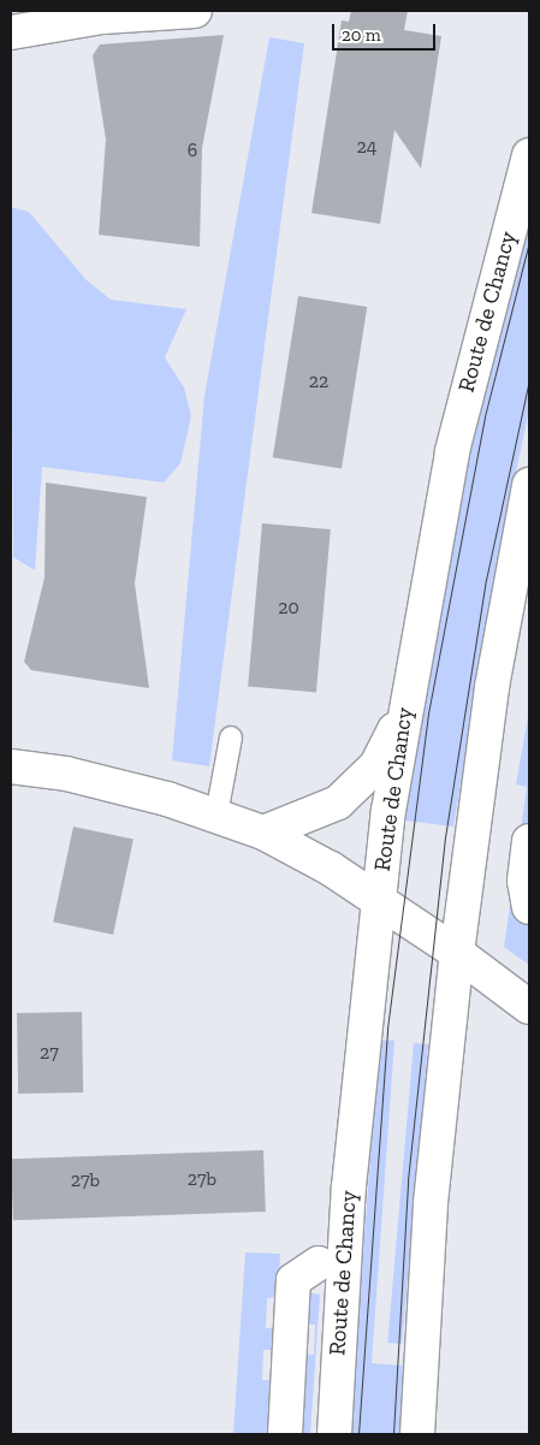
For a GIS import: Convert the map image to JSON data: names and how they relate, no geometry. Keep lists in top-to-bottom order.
{
  "streets": {
    "main road": ["Route de Chancy"]
  },
  "house_numbers": [
    "24",
    "6",
    "22",
    "20",
    "27",
    "27b",
    "27b"
  ],
  "scale_bar": "20 m"
}
